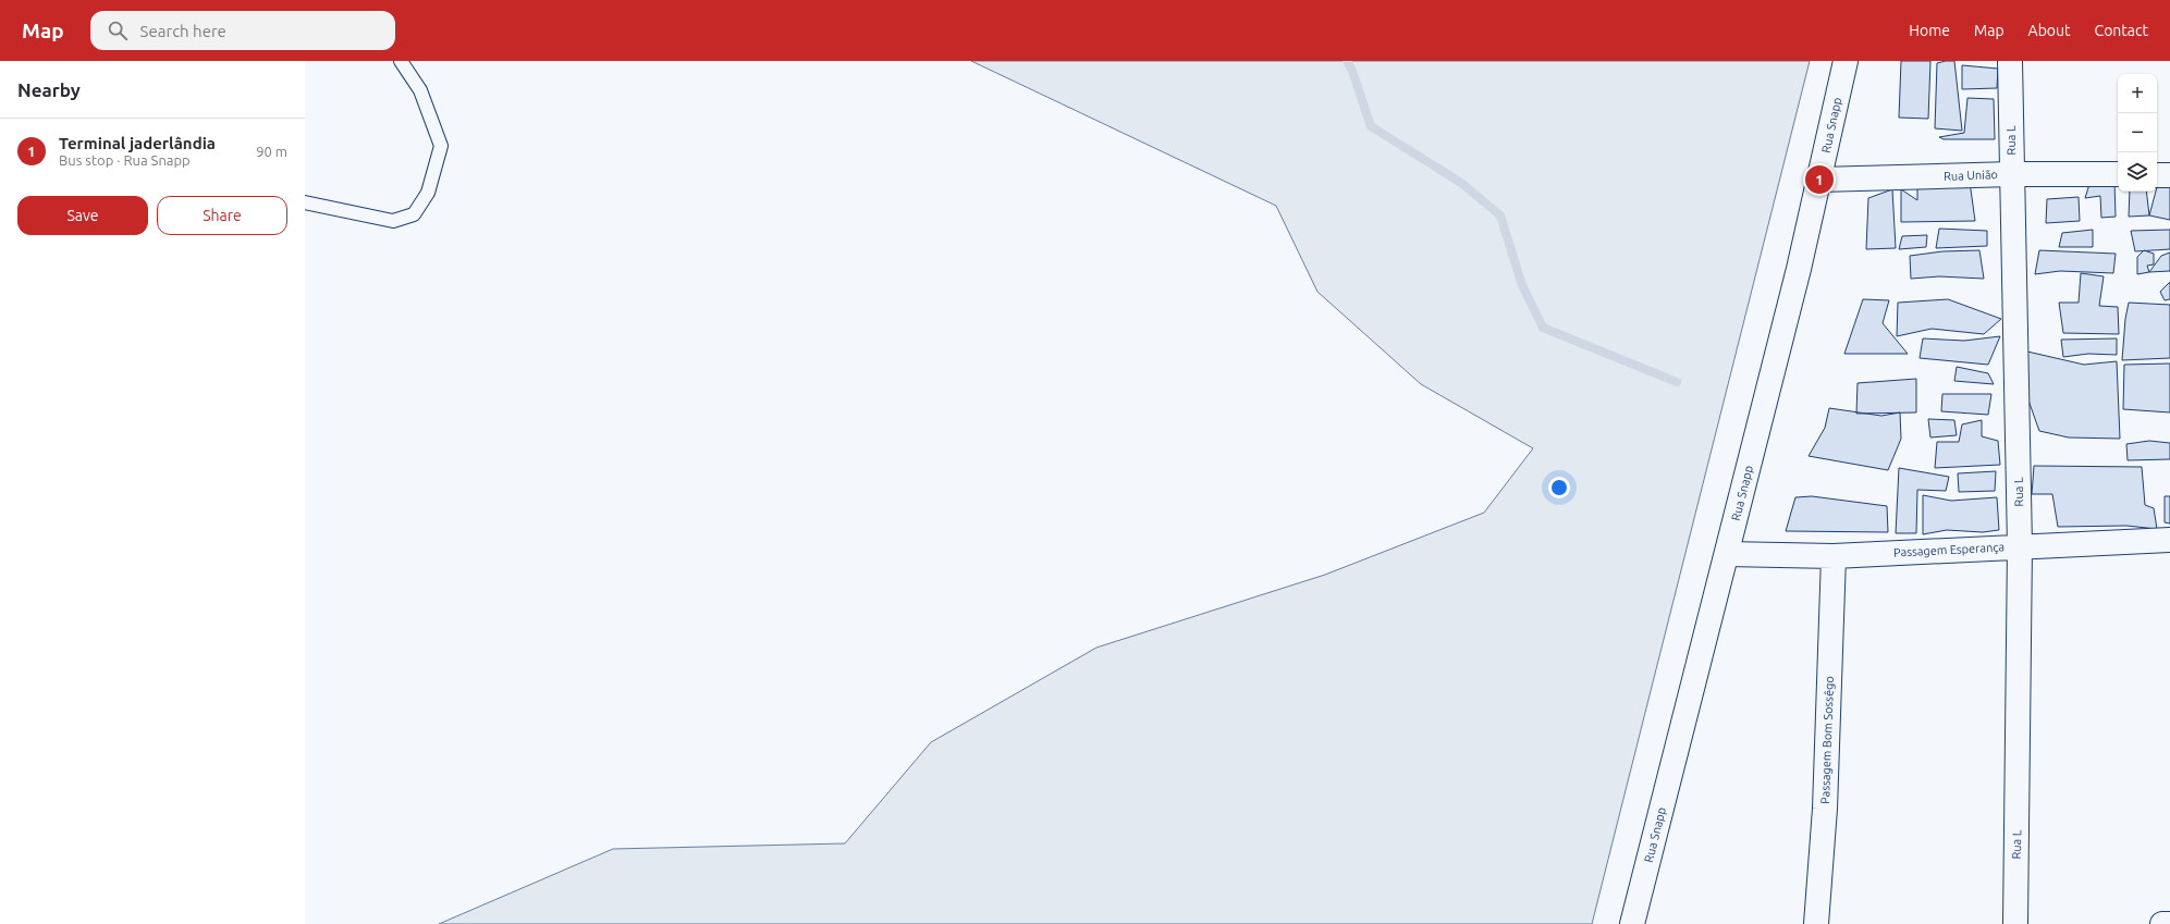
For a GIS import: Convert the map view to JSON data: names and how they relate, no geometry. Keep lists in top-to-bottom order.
{
  "streets": {
    "street": [
      "Rua Snapp",
      "Rua L",
      "Rua União",
      "Passagem Esperança",
      "Passagem Bom Sossêgo"
    ]
  },
  "crossings": [
    ["Rua Snapp", "Rua União"],
    ["Rua Snapp", "Passagem Esperança"],
    ["Rua L", "Rua União"],
    ["Rua L", "Passagem Esperança"],
    ["Passagem Esperança", "Passagem Bom Sossêgo"]
  ],
  "page": {
    "header": "Map",
    "search": "Search here",
    "nav": [
      "Home",
      "Map",
      "About",
      "Contact"
    ],
    "heading": "Nearby",
    "map_buttons": ["+", "−"],
    "list": [
      {
        "mark": "1",
        "name": "Terminal jaderlândia",
        "note": "Bus stop · Rua Snapp",
        "value": "90 m"
      }
    ],
    "pins": "1",
    "buttons": ["Save", "Share"]
  }
}
